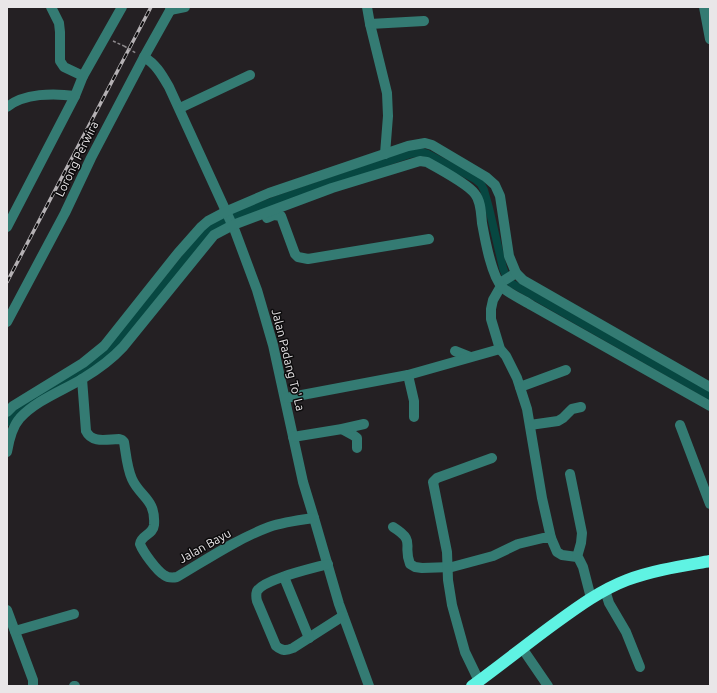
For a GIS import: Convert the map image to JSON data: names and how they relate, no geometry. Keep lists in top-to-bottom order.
{
  "streets": {
    "street": ["Lorong Perwira", "Jalan Padang To' La", "Jalan Bayu"]
  },
  "crossings": [
    ["Lorong Perwira", "Jalan Padang To' La"],
    ["Jalan Padang To' La", "Jalan Bayu"]
  ]
}
